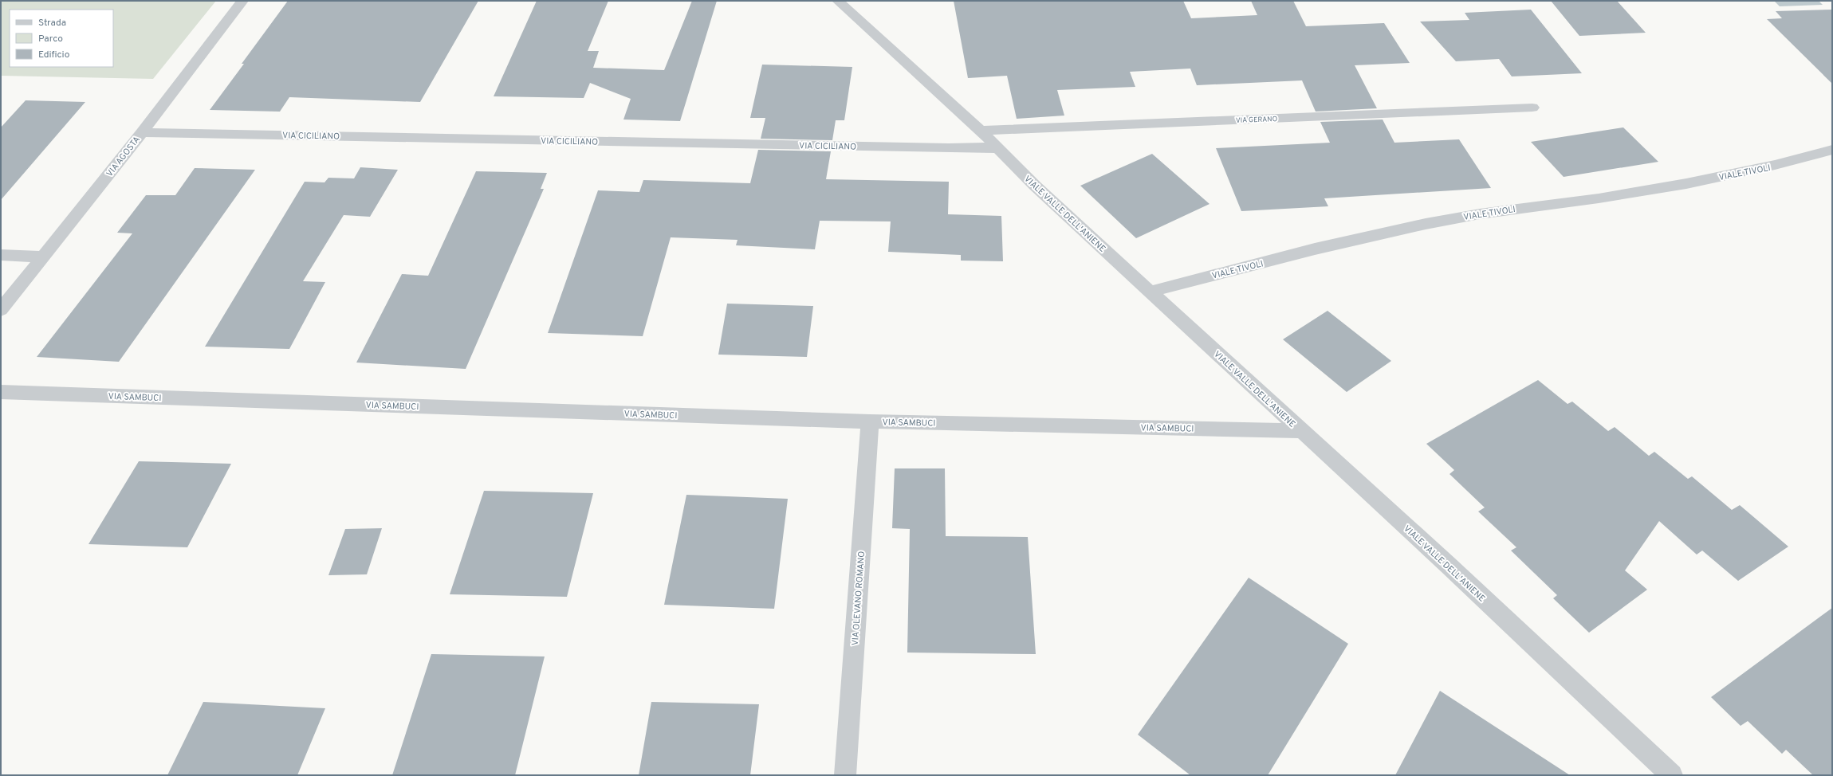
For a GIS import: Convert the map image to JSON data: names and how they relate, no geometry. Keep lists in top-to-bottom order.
{
  "streets": {
    "street": [
      "VIA GERANO",
      "VIA CICILIANO",
      "VIA AGOSTA",
      "VIALE TIVOLI",
      "VIALE VALLE DELL'ANIENE",
      "VIA SAMBUCI",
      "VIA OLEVANO ROMANO"
    ]
  },
  "crossings": [
    ["VIA GERANO", "VIALE VALLE DELL'ANIENE"],
    ["VIA CICILIANO", "VIA AGOSTA"],
    ["VIA CICILIANO", "VIALE VALLE DELL'ANIENE"],
    ["VIALE TIVOLI", "VIALE VALLE DELL'ANIENE"],
    ["VIALE VALLE DELL'ANIENE", "VIA SAMBUCI"],
    ["VIA SAMBUCI", "VIA OLEVANO ROMANO"]
  ],
  "legend": ["Strada", "Parco", "Edificio"]
}
